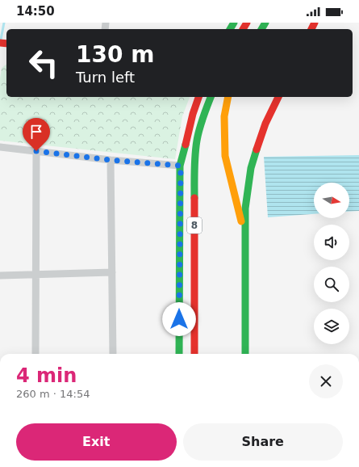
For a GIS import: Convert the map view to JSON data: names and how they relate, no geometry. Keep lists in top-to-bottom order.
{
  "streets": {
    "main road": ["8"]
  },
  "north": "right",
  "page": {
    "status": "14:50",
    "turn": ["130 m", "Turn left"],
    "heading": ["4 min", "260 m · 14:54"],
    "buttons": ["Exit", "Share"]
  }
}
